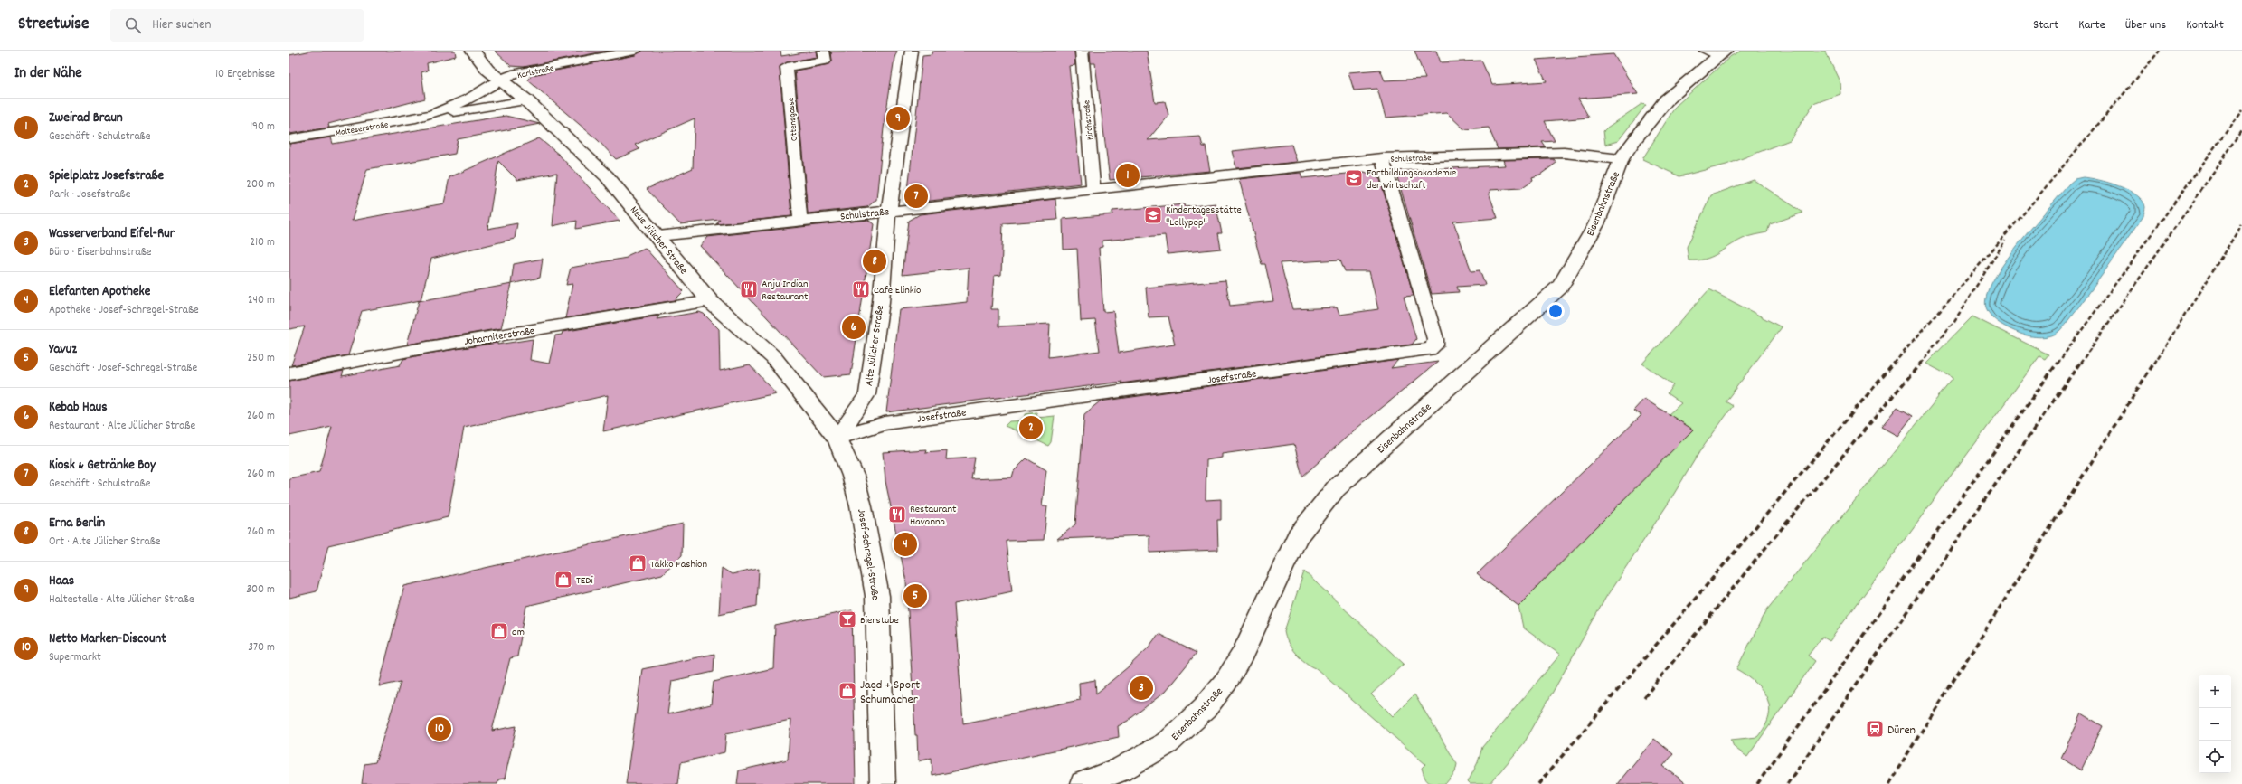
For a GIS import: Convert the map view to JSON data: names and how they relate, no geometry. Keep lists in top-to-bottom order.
{
  "streets": {
    "street": [
      "Karlstraße",
      "Ottensgasse",
      "Kirchstraße",
      "Malteserstraße",
      "Schulstraße",
      "Eisenbahnstraße",
      "Neue Jülicher Straße",
      "Johanniterstraße",
      "Alte Jülicher Straße",
      "Josefstraße",
      "Josef-Schregel-Straße"
    ]
  },
  "crossings": [
    ["Karlstraße", "Malteserstraße"],
    ["Karlstraße", "Neue Jülicher Straße"],
    ["Ottensgasse", "Schulstraße"],
    ["Kirchstraße", "Schulstraße"],
    ["Malteserstraße", "Neue Jülicher Straße"],
    ["Schulstraße", "Eisenbahnstraße"],
    ["Schulstraße", "Neue Jülicher Straße"],
    ["Schulstraße", "Alte Jülicher Straße"],
    ["Schulstraße", "Josefstraße"],
    ["Neue Jülicher Straße", "Johanniterstraße"],
    ["Neue Jülicher Straße", "Alte Jülicher Straße"],
    ["Neue Jülicher Straße", "Josefstraße"],
    ["Neue Jülicher Straße", "Josef-Schregel-Straße"],
    ["Alte Jülicher Straße", "Josefstraße"],
    ["Alte Jülicher Straße", "Josef-Schregel-Straße"],
    ["Josefstraße", "Josef-Schregel-Straße"]
  ],
  "places": {
    "school or university": ["Fortbildungsakademie der Wirtschaft", "Kindertagesstätte \"Lollypop\""],
    "restaurant": ["Anju Indian Restaurant", "Cafe Elinkio", "Restaurant Havanna"],
    "shop": [
      "Takko Fashion",
      "TEDi",
      "dm",
      "Jagd + Sport Schumacher"
    ],
    "bar": ["Bierstube"],
    "station": ["Düren"]
  },
  "page": {
    "header": "Streetwise",
    "search": "Hier suchen",
    "nav": [
      "Start",
      "Karte",
      "Über uns",
      "Kontakt"
    ],
    "heading": ["In der Nähe", "10 Ergebnisse"],
    "list": [
      {
        "mark": "1",
        "name": "Zweirad Braun",
        "note": "Geschäft · Schulstraße",
        "value": "190 m"
      },
      {
        "mark": "2",
        "name": "Spielplatz Josefstraße",
        "note": "Park · Josefstraße",
        "value": "200 m"
      },
      {
        "mark": "3",
        "name": "Wasserverband Eifel-Rur",
        "note": "Büro · Eisenbahnstraße",
        "value": "210 m"
      },
      {
        "mark": "4",
        "name": "Elefanten Apotheke",
        "note": "Apotheke · Josef-Schregel-Straße",
        "value": "240 m"
      },
      {
        "mark": "5",
        "name": "Yavuz",
        "note": "Geschäft · Josef-Schregel-Straße",
        "value": "250 m"
      },
      {
        "mark": "6",
        "name": "Kebab Haus",
        "note": "Restaurant · Alte Jülicher Straße",
        "value": "260 m"
      },
      {
        "mark": "7",
        "name": "Kiosk & Getränke Boy",
        "note": "Geschäft · Schulstraße",
        "value": "260 m"
      },
      {
        "mark": "8",
        "name": "Erna Berlin",
        "note": "Ort · Alte Jülicher Straße",
        "value": "260 m"
      },
      {
        "mark": "9",
        "name": "Haas",
        "note": "Haltestelle · Alte Jülicher Straße",
        "value": "300 m"
      },
      {
        "mark": "10",
        "name": "Netto Marken-Discount",
        "note": "Supermarkt",
        "value": "370 m"
      }
    ],
    "pins": [
      "9",
      "1",
      "7",
      "8",
      "6",
      "2",
      "4",
      "5",
      "3",
      "10"
    ],
    "map_buttons": ["+", "−"]
  }
}
